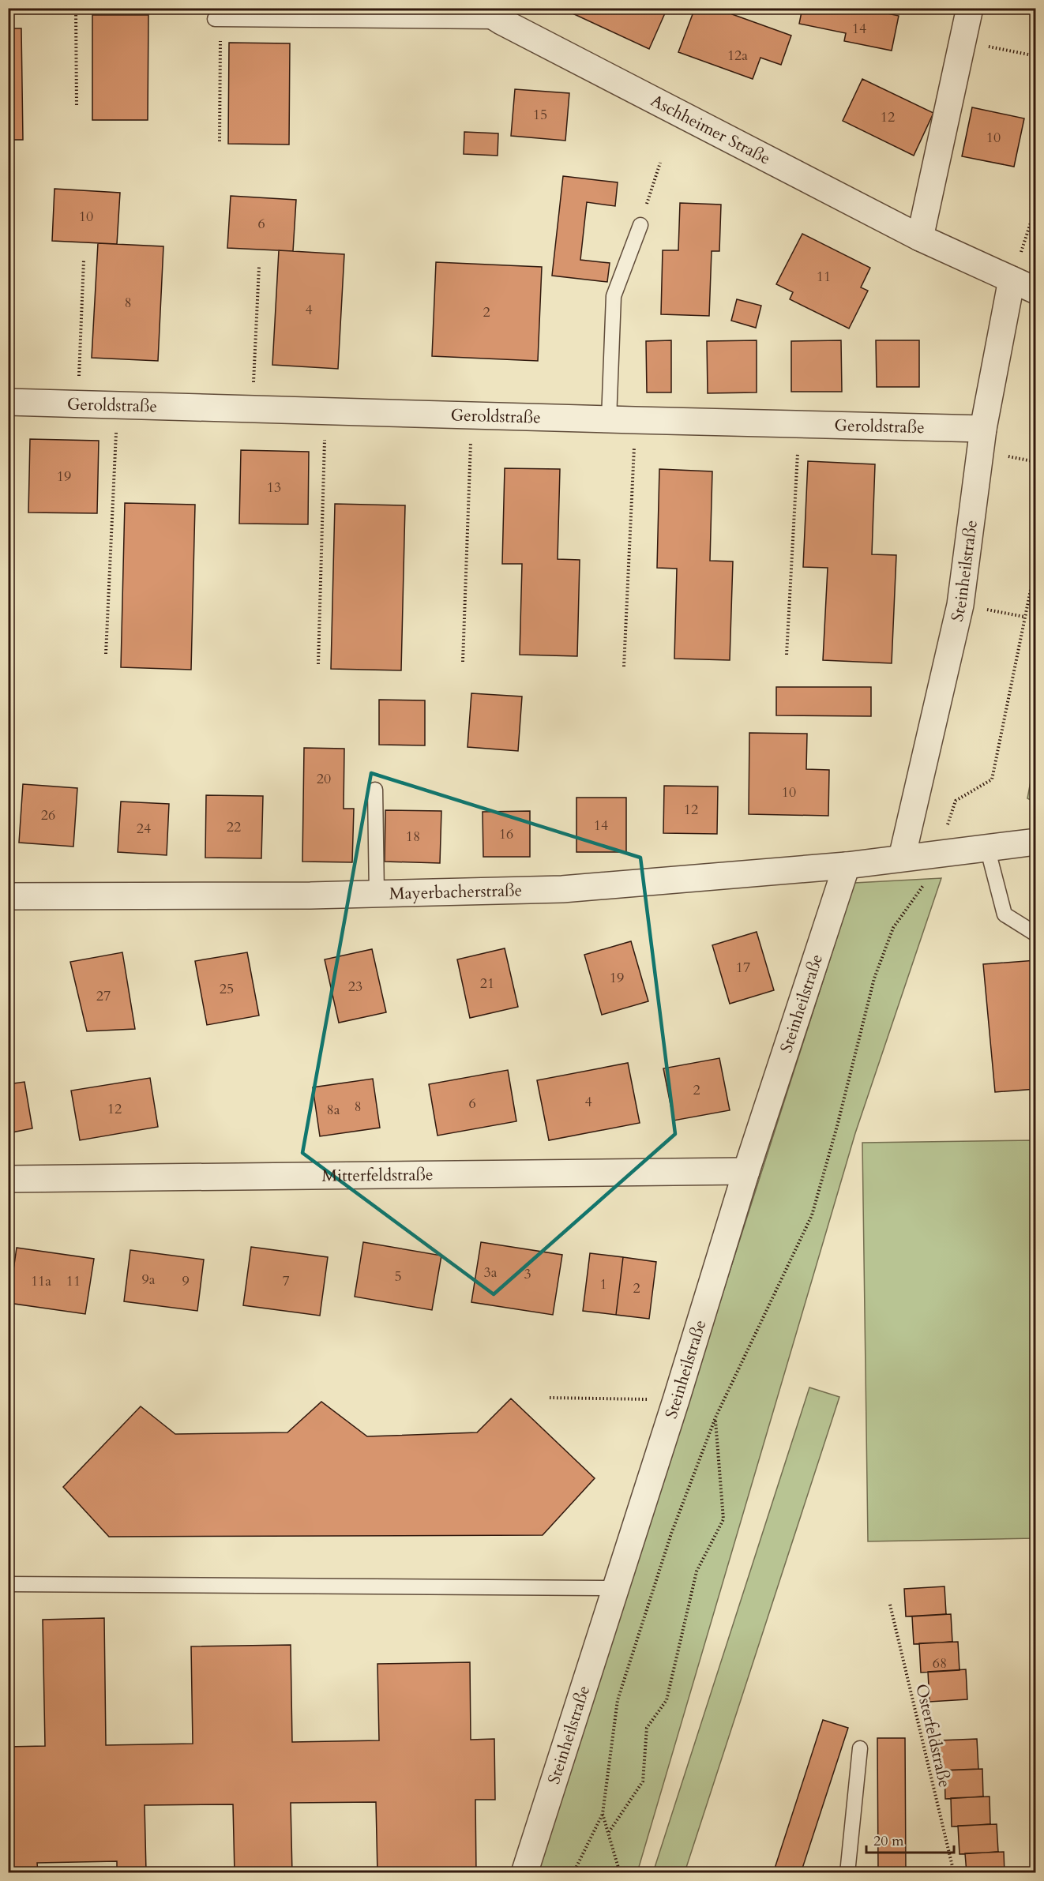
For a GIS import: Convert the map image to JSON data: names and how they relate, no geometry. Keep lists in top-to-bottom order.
{
  "streets": {
    "street": [
      "Aschheimer Straße",
      "Geroldstraße",
      "Steinheilstraße",
      "Mayerbacherstraße",
      "Mitterfeldstraße"
    ],
    "path": ["Osterfeldstraße"]
  },
  "crossings": [
    ["Aschheimer Straße", "Steinheilstraße"],
    ["Geroldstraße", "Steinheilstraße"],
    ["Steinheilstraße", "Mayerbacherstraße"],
    ["Steinheilstraße", "Mitterfeldstraße"]
  ],
  "house_numbers": [
    "14",
    "12a",
    "15",
    "12",
    "10",
    "10",
    "6",
    "11",
    "8",
    "4",
    "2",
    "19",
    "13",
    "20",
    "10",
    "12",
    "26",
    "14",
    "22",
    "24",
    "16",
    "18",
    "17",
    "19",
    "21",
    "23",
    "25",
    "27",
    "2",
    "4",
    "6",
    "8",
    "12",
    "8a",
    "3a",
    "3",
    "5",
    "9a",
    "11a",
    "11",
    "9",
    "7",
    "1",
    "2",
    "68"
  ],
  "scale_bar": "20 m"
}
